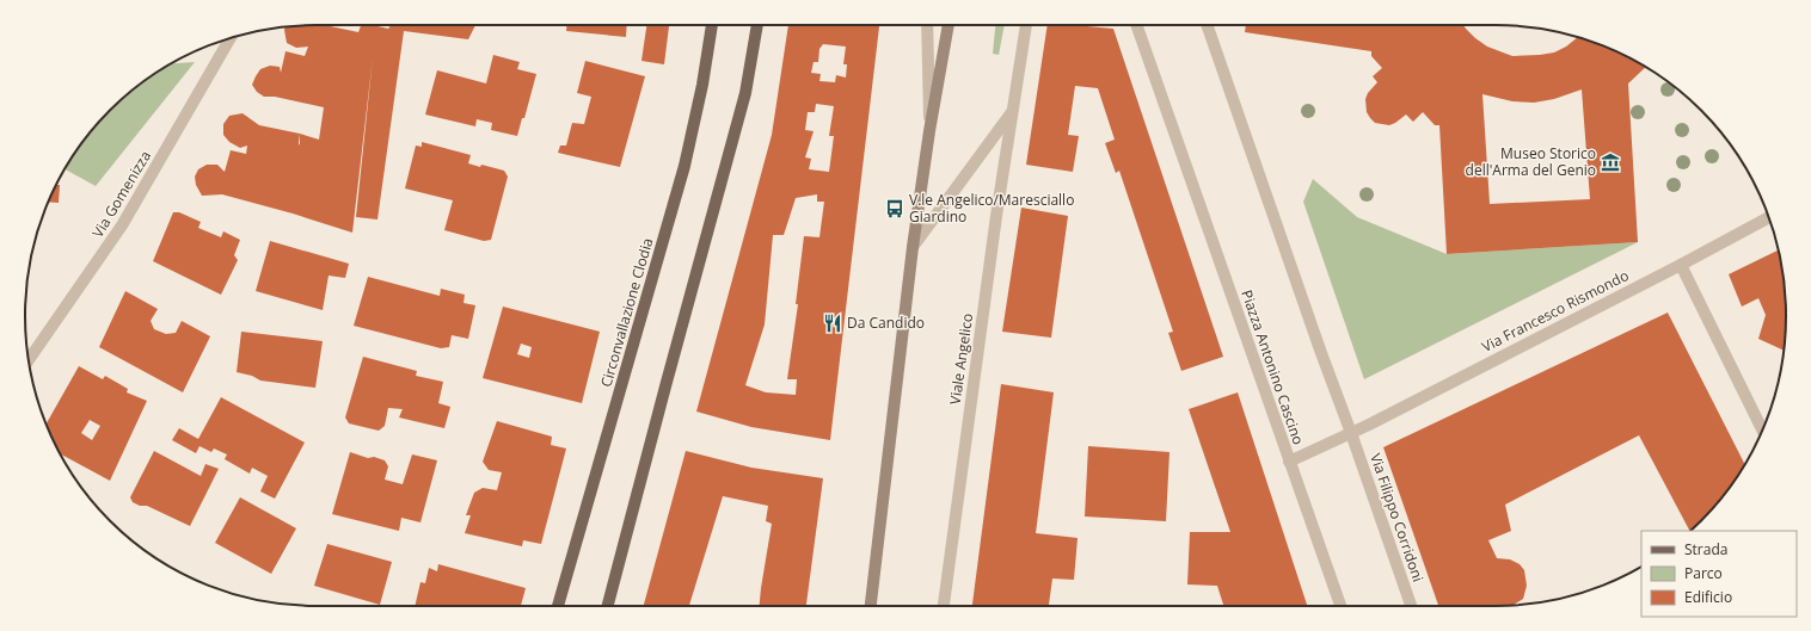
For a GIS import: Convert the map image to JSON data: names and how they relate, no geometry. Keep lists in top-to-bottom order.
{
  "streets": {
    "main road": ["Circonvallazione Clodia"],
    "street": [
      "Via Gomenizza",
      "Via Francesco Rismondo",
      "Viale Angelico",
      "Piazza Antonino Cascino",
      "Via Filippo Corridoni"
    ]
  },
  "crossings": [
    ["Via Francesco Rismondo", "Piazza Antonino Cascino"],
    ["Via Francesco Rismondo", "Via Filippo Corridoni"],
    ["Piazza Antonino Cascino", "Via Filippo Corridoni"]
  ],
  "places": {
    "museum": ["Museo Storico dell'Arma del Genio"],
    "bus stop": ["V.le Angelico/Maresciallo Giardino"],
    "restaurant": ["Da Candido"]
  },
  "legend": ["Strada", "Parco", "Edificio"]
}
